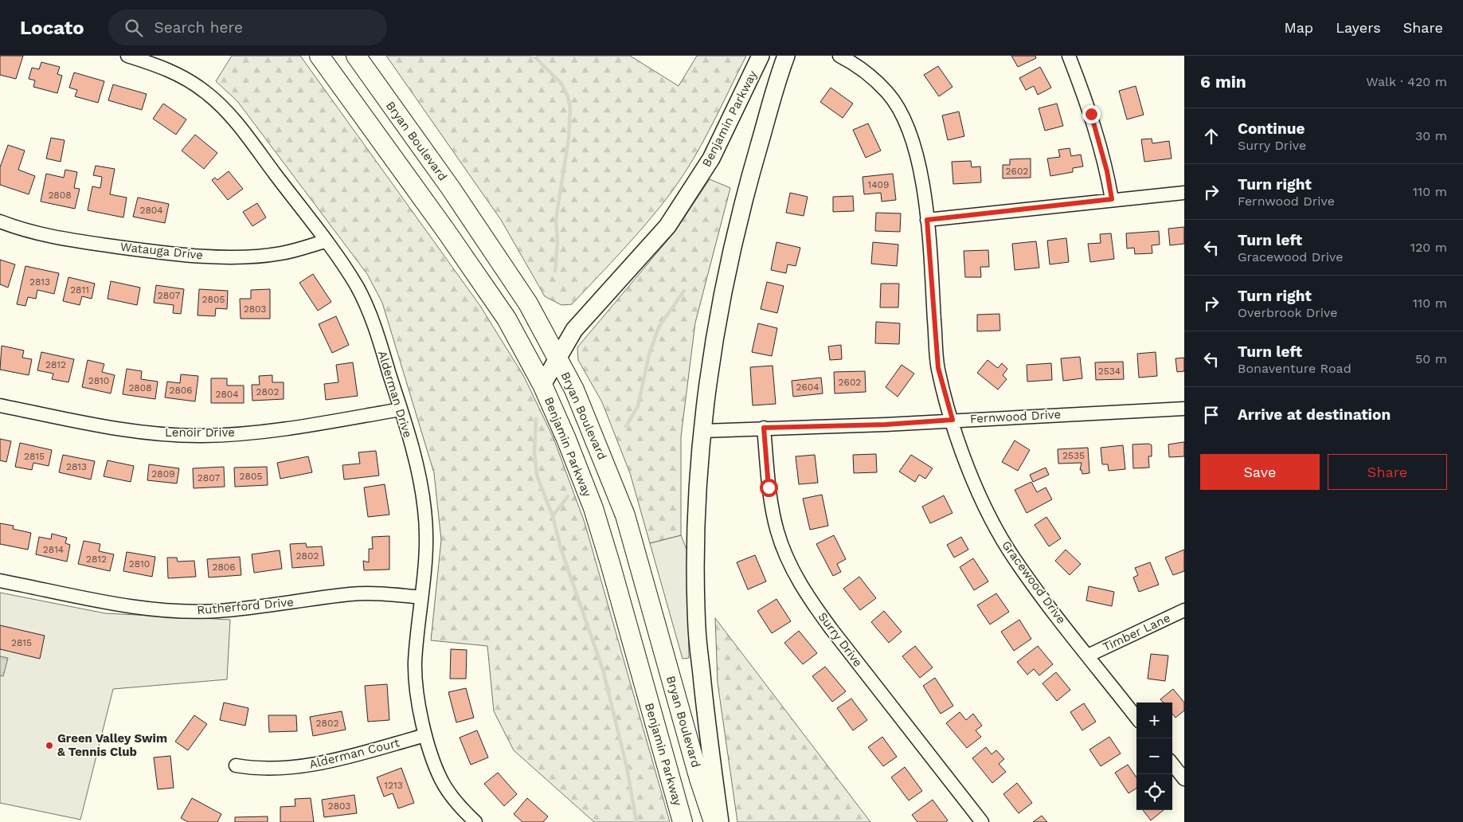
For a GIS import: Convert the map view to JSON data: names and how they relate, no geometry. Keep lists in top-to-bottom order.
{
  "streets": {
    "highway": ["Benjamin Parkway", "Bryan Boulevard"],
    "street": [
      "Watauga Drive",
      "Alderman Drive",
      "Fernwood Drive",
      "Lenoir Drive",
      "Gracewood Drive",
      "Rutherford Drive",
      "Timber Lane",
      "Surry Drive",
      "Alderman Court"
    ]
  },
  "crossings": [
    ["Benjamin Parkway", "Bryan Boulevard"],
    ["Watauga Drive", "Alderman Drive"],
    ["Alderman Drive", "Lenoir Drive"],
    ["Alderman Drive", "Rutherford Drive"],
    ["Alderman Drive", "Alderman Court"],
    ["Fernwood Drive", "Gracewood Drive"],
    ["Fernwood Drive", "Surry Drive"],
    ["Gracewood Drive", "Timber Lane"]
  ],
  "places": ["Green Valley Swim & Tennis Club"],
  "house_numbers": [
    "2602",
    "1409",
    "2808",
    "2804",
    "2813",
    "2811",
    "2807",
    "2805",
    "2803",
    "2812",
    "2534",
    "2810",
    "2602",
    "2604",
    "2808",
    "2806",
    "2802",
    "2804",
    "2535",
    "2815",
    "2813",
    "2809",
    "2805",
    "2807",
    "2814",
    "2802",
    "2812",
    "2810",
    "2806",
    "2815",
    "2802",
    "1213",
    "2803"
  ],
  "page": {
    "header": "Locato",
    "search": "Search here",
    "nav": ["Map", "Layers", "Share"],
    "heading": ["6 min", "Walk · 420 m"],
    "list": [
      ["Continue", "Surry Drive", "30 m"],
      ["Turn right", "Fernwood Drive", "110 m"],
      ["Turn left", "Gracewood Drive", "120 m"],
      ["Turn right", "Overbrook Drive", "110 m"],
      ["Turn left", "Bonaventure Road", "50 m"],
      "Arrive at destination"
    ],
    "buttons": ["Save", "Share"],
    "map_buttons": ["+", "−"]
  }
}
